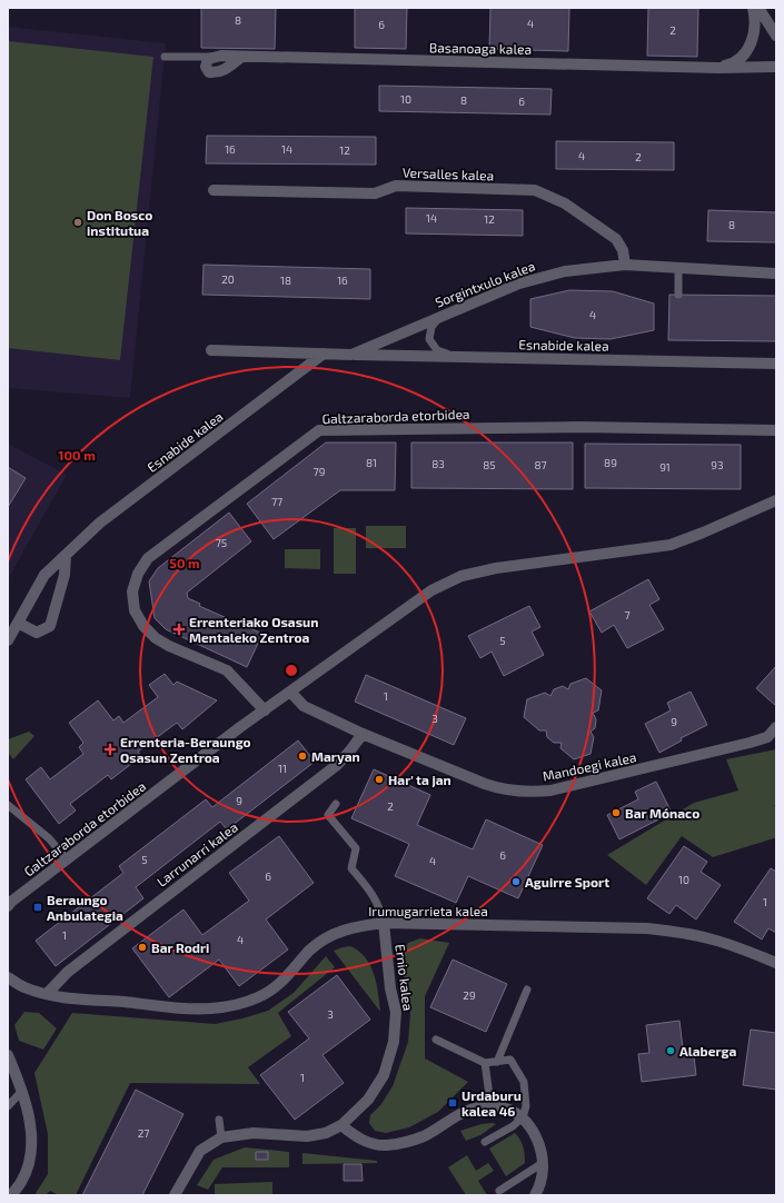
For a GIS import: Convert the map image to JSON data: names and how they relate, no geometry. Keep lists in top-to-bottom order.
{
  "streets": {
    "street": [
      "Basanoaga kalea",
      "Versalles kalea",
      "Sorgintxulo kalea",
      "Esnabide kalea",
      "Galtzaraborda etorbidea",
      "Mandoegi kalea",
      "Larrunarri kalea",
      "Irumugarrieta kalea",
      "Ernio kalea"
    ]
  },
  "crossings": [
    ["Versalles kalea", "Sorgintxulo kalea"],
    ["Sorgintxulo kalea", "Esnabide kalea"],
    ["Galtzaraborda etorbidea", "Mandoegi kalea"],
    ["Mandoegi kalea", "Larrunarri kalea"],
    ["Larrunarri kalea", "Irumugarrieta kalea"],
    ["Irumugarrieta kalea", "Ernio kalea"]
  ],
  "places": {
    "other": [
      "Don Bosco institutua",
      "Maryan",
      "Har' ta jan",
      "Bar Mónaco",
      "Aguirre Sport",
      "Bar Rodri",
      "Alaberga"
    ],
    "health": ["Errenteriako Osasun Mentaleko Zentroa", "Errenteria-Beraungo Osasun Zentroa"],
    "transit": ["Beraungo Anbulategia", "Urdaburu kalea 46"]
  },
  "house_numbers": [
    "8",
    "4",
    "6",
    "2",
    "10",
    "8",
    "6",
    "16",
    "14",
    "12",
    "4",
    "2",
    "14",
    "12",
    "8",
    "20",
    "18",
    "16",
    "4",
    "81",
    "89",
    "83",
    "85",
    "87",
    "93",
    "91",
    "79",
    "77",
    "75",
    "7",
    "5",
    "1",
    "3",
    "9",
    "11",
    "9",
    "2",
    "6",
    "5",
    "4",
    "6",
    "10",
    "1",
    "1",
    "4",
    "29",
    "3",
    "1",
    "27"
  ],
  "rings": ["100 m", "50 m"]
}
